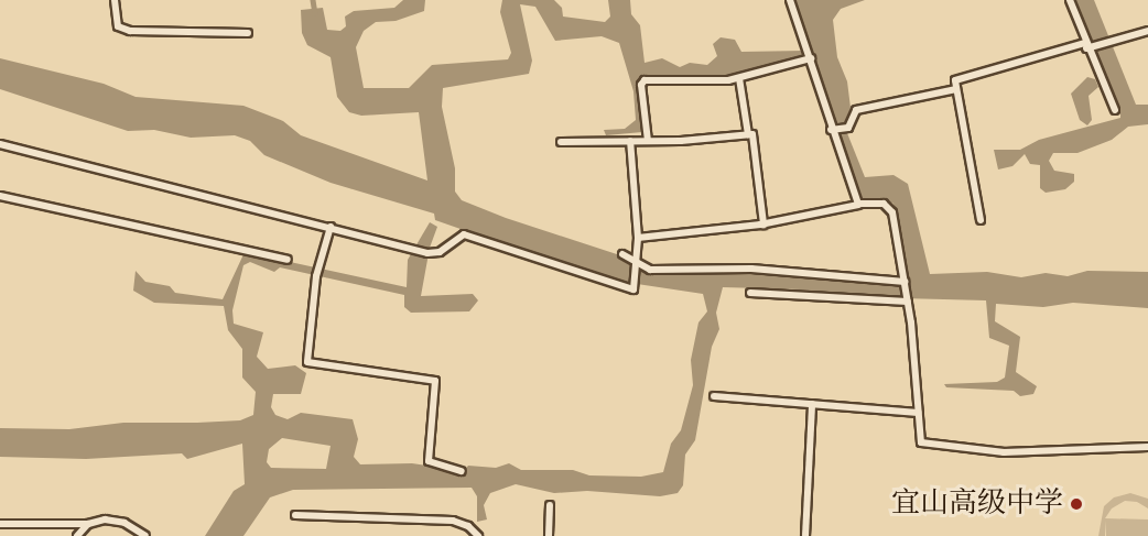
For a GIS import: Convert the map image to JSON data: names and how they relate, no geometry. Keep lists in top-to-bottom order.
{
  "places": ["宜山高级中学"]
}
